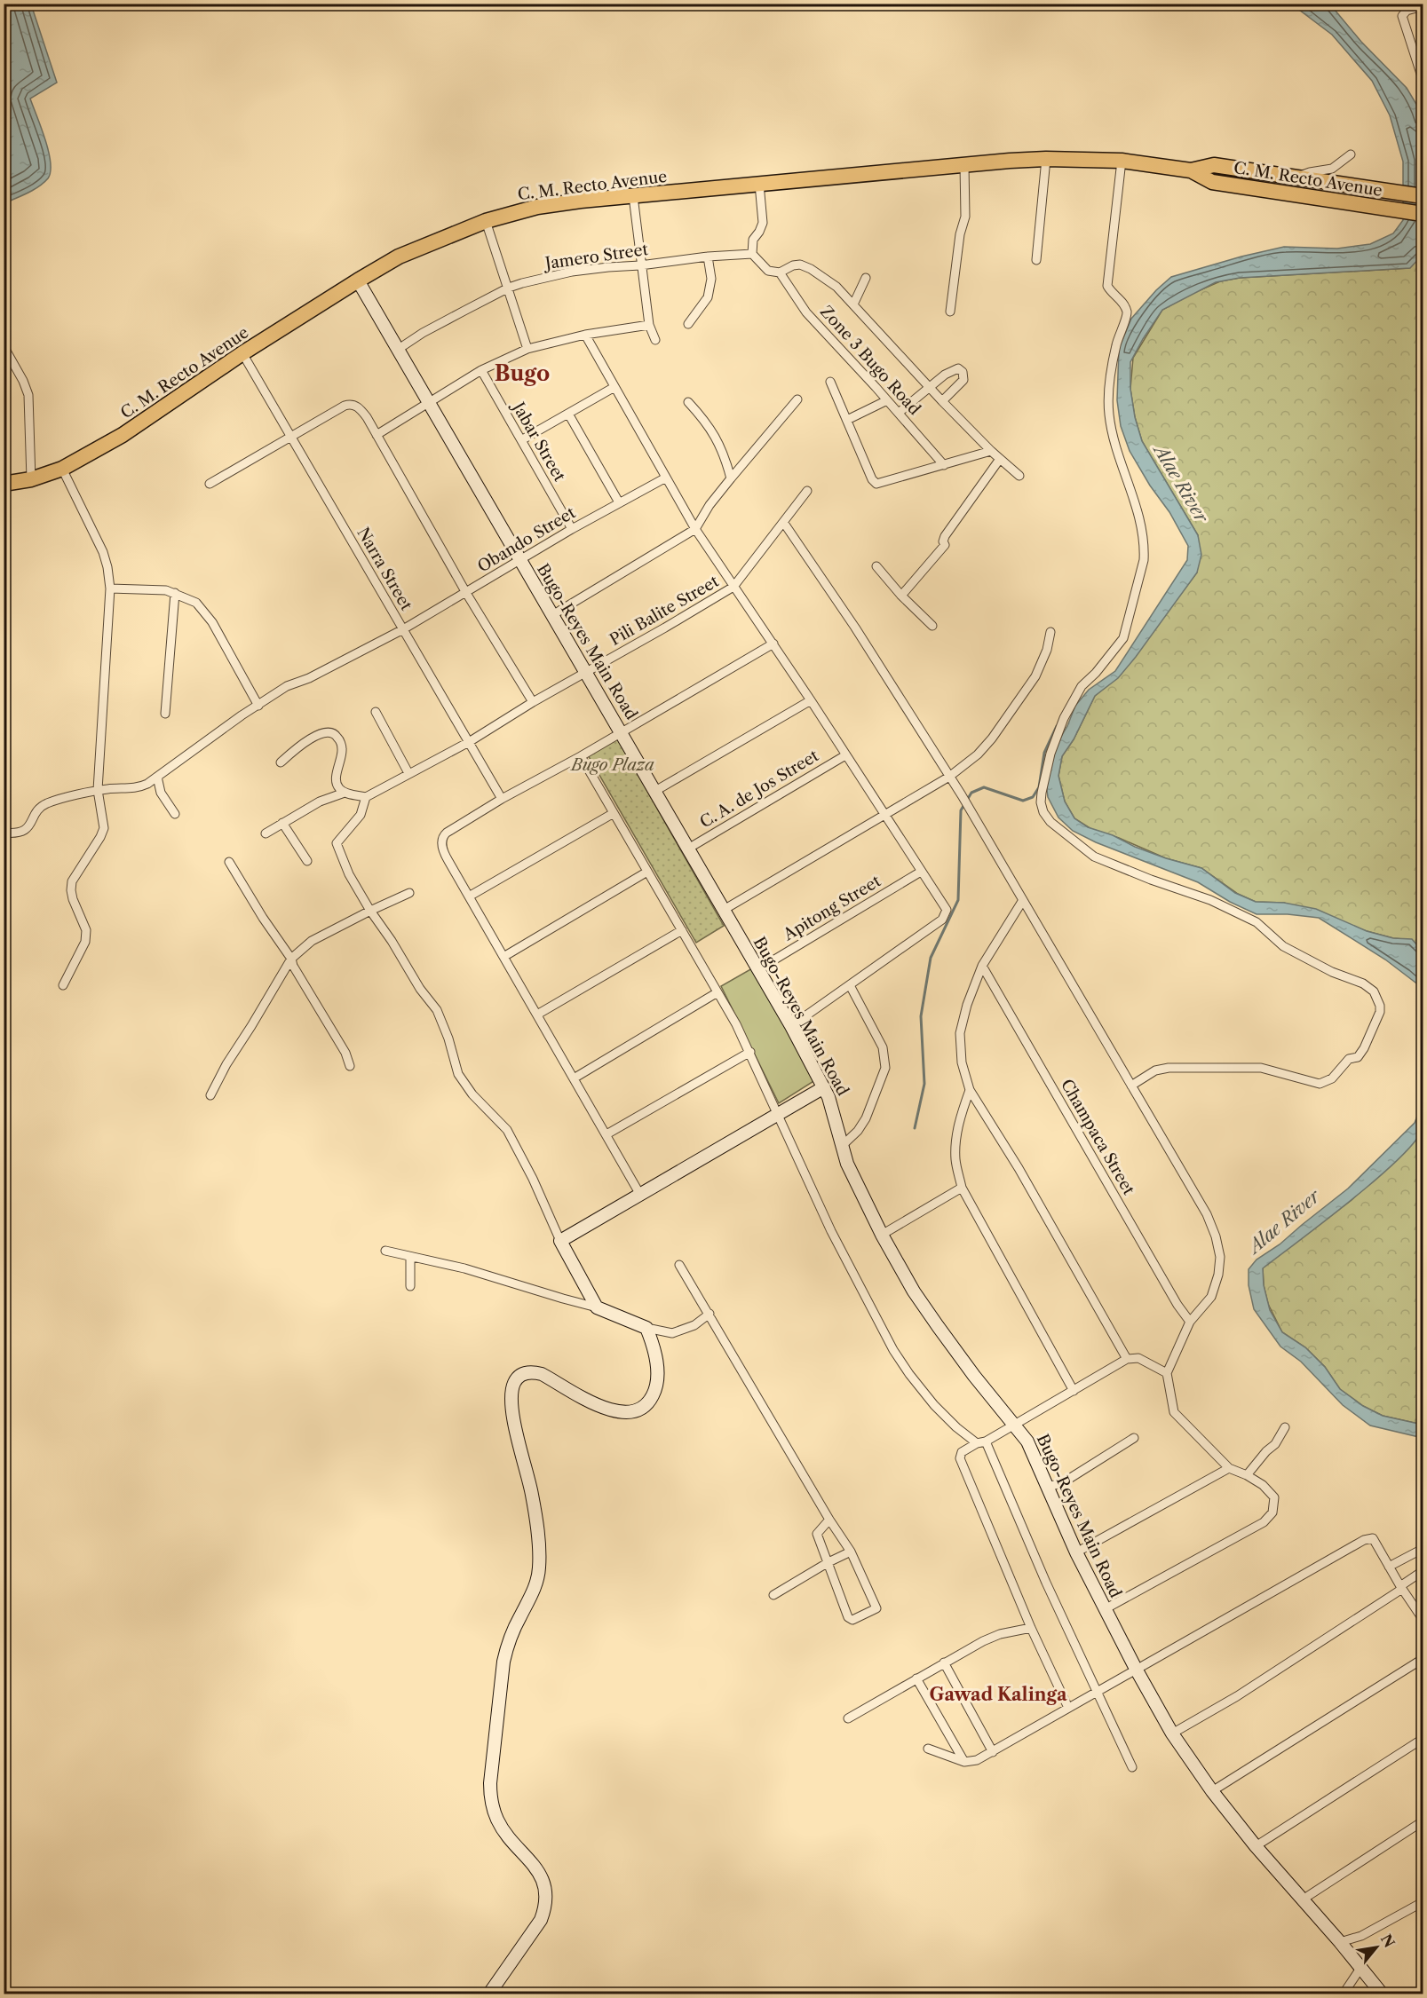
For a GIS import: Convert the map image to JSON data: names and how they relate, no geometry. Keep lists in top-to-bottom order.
{
  "streets": {
    "highway": ["C. M. Recto Avenue"],
    "street": [
      "Jamero Street",
      "Zone 3 Bugo Road",
      "Jabar Street",
      "Obando Street",
      "Narra Street",
      "Pili Balite Street",
      "Bugo-Reyes Main Road",
      "C. A. de Jos Street",
      "Apitong Street",
      "Champaca Street"
    ]
  },
  "crossings": [
    ["C. M. Recto Avenue", "Narra Street"],
    ["C. M. Recto Avenue", "Bugo-Reyes Main Road"],
    ["Jamero Street", "Bugo-Reyes Main Road"],
    ["Jabar Street", "Obando Street"],
    ["Obando Street", "Narra Street"],
    ["Obando Street", "Bugo-Reyes Main Road"],
    ["Narra Street", "Pili Balite Street"],
    ["Pili Balite Street", "Bugo-Reyes Main Road"],
    ["Bugo-Reyes Main Road", "C. A. de Jos Street"],
    ["Bugo-Reyes Main Road", "Apitong Street"]
  ],
  "districts": ["Bugo", "Gawad Kalinga"],
  "water": ["Alae River"],
  "parks": ["Bugo Plaza"],
  "north": "top right"
}
